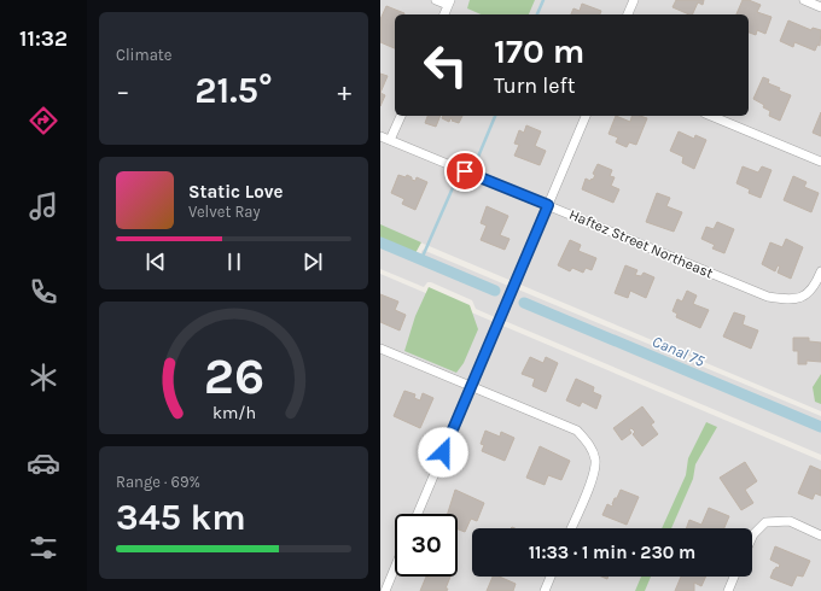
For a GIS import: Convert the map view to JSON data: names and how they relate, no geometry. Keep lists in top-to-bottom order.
{
  "streets": {
    "street": ["Haftez Street Northeast"]
  },
  "water": ["Canal 75"],
  "page": {
    "tabs": "11:32",
    "tile": [
      "Climate",
      ["Range · 69%", "345 km"]
    ],
    "turn": ["170 m", "Turn left"],
    "heat": ["−", "21.5°", "+"],
    "song": ["Static Love", "Velvet Ray"],
    "limit": "30",
    "trip": "11:33 · 1 min · 230 m",
    "gauge": ["26", "km/h"]
  }
}
